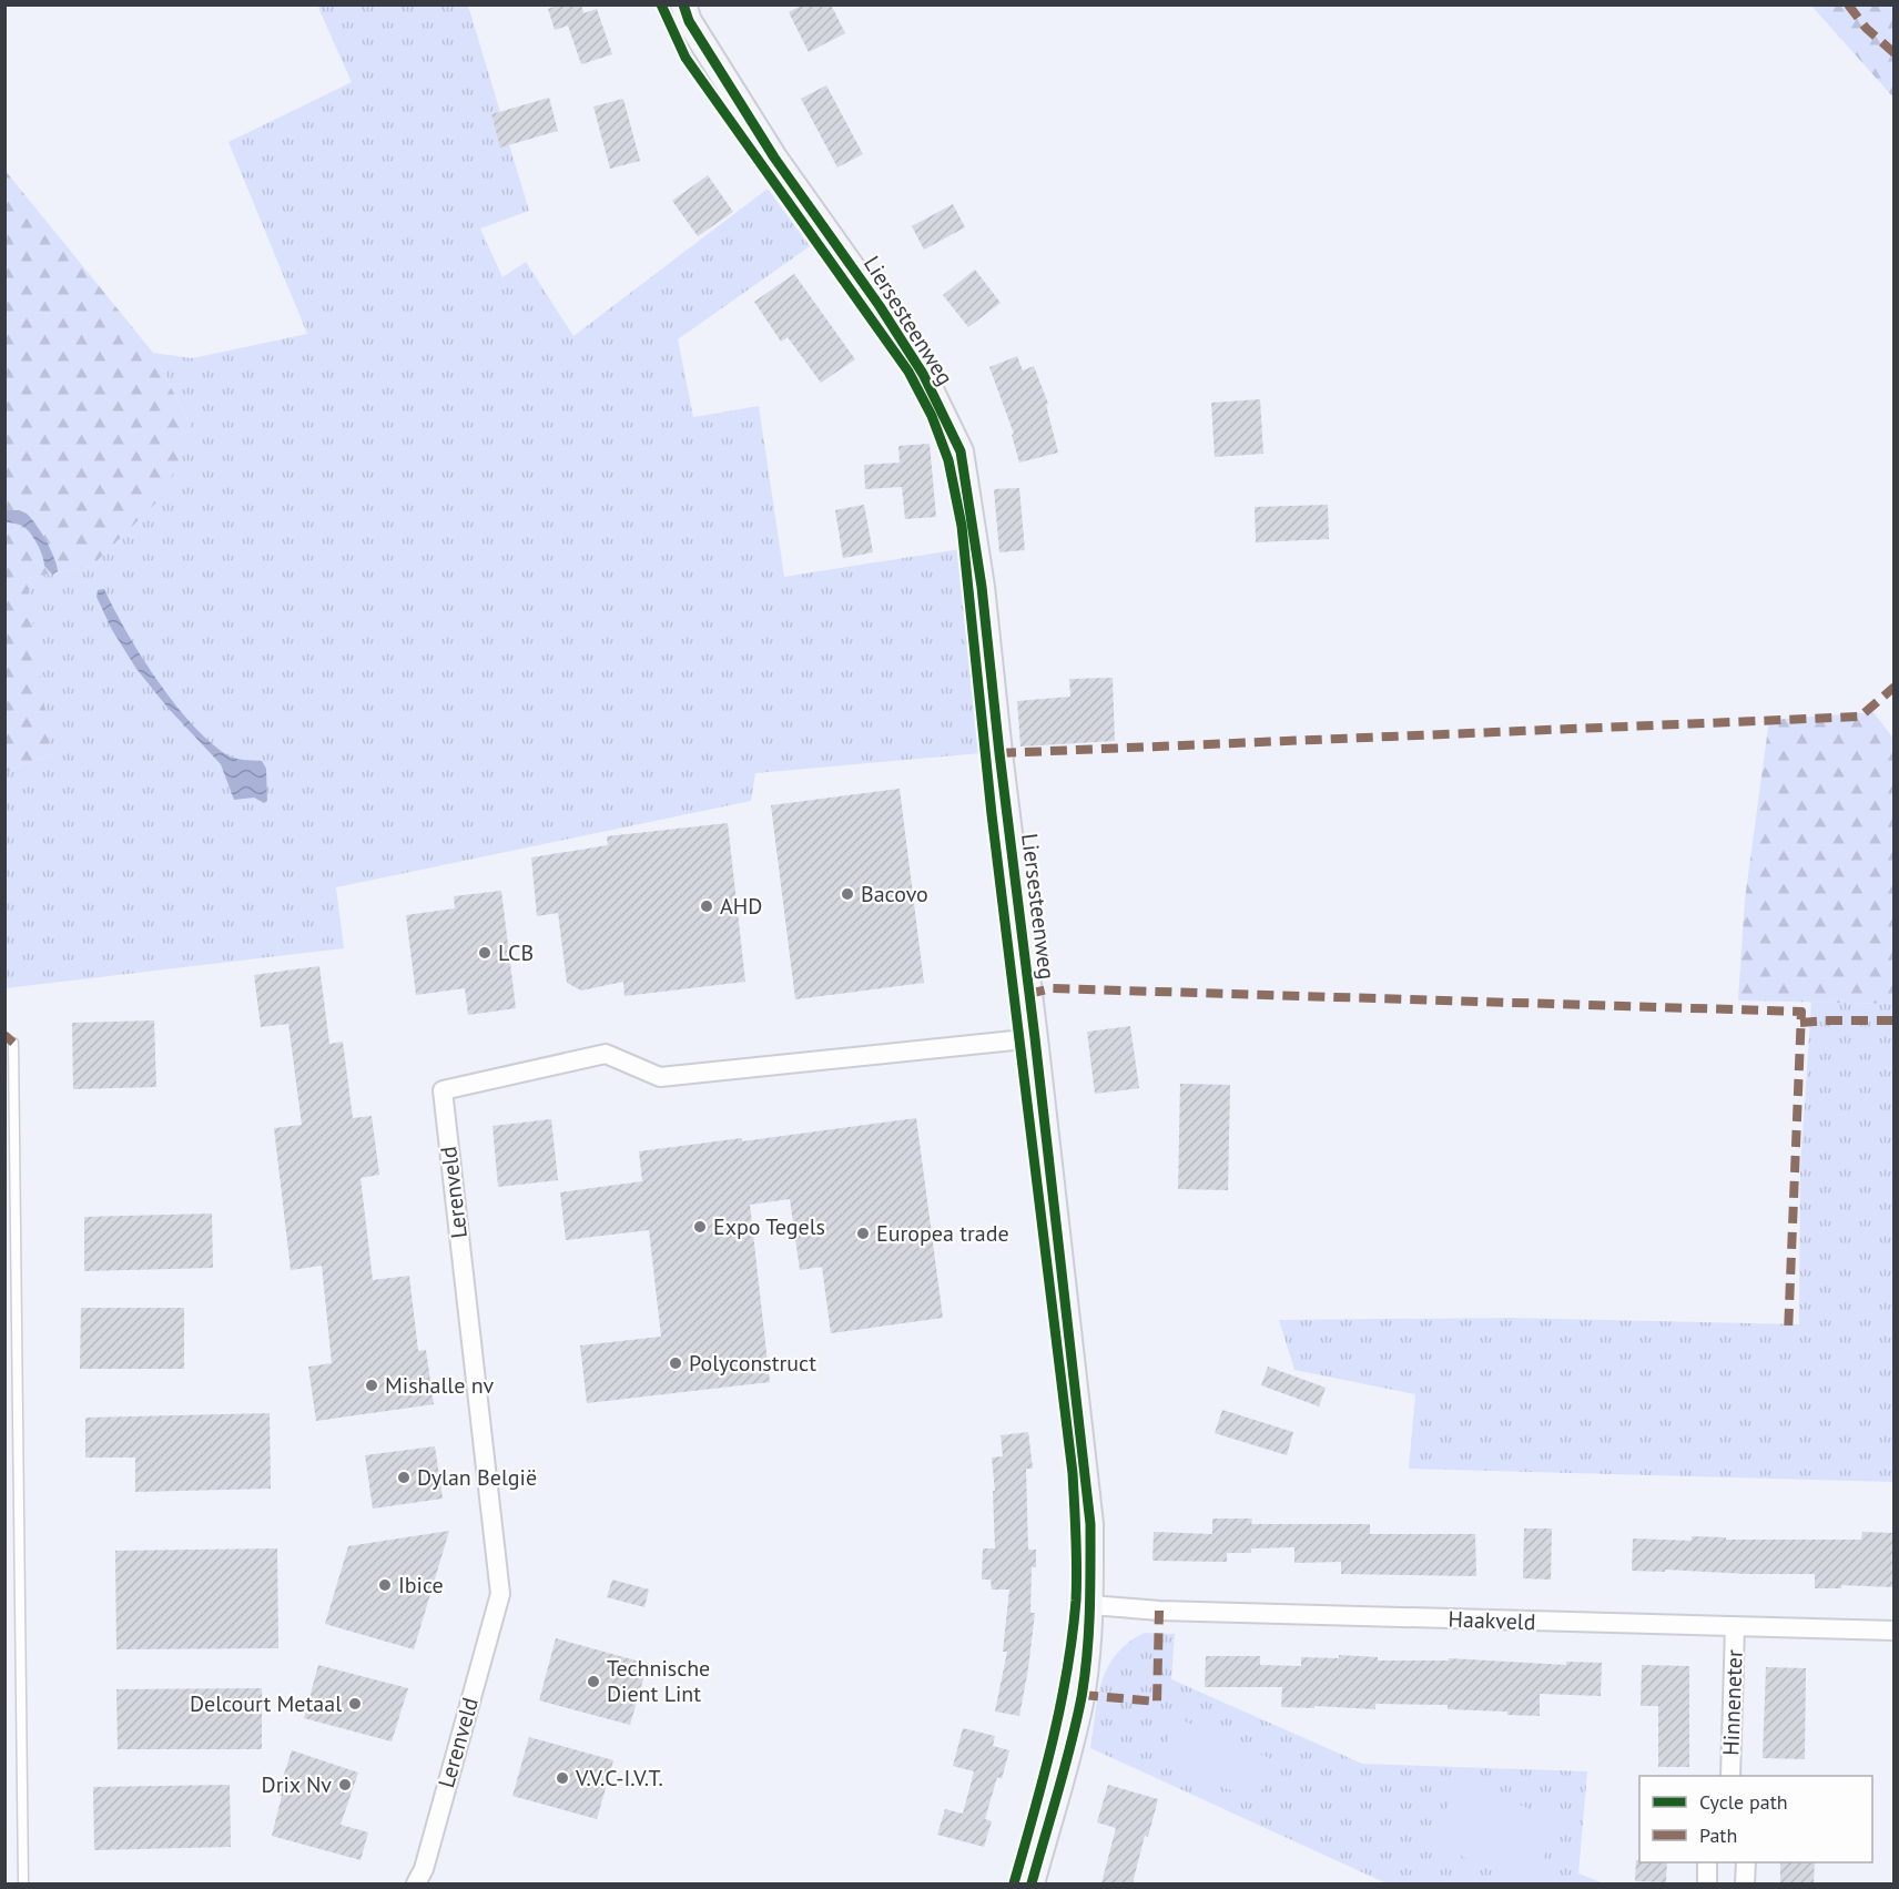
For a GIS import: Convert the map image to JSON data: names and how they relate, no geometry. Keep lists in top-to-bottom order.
{
  "streets": {
    "street": [
      "Liersesteenweg",
      "Lerenveld",
      "Haakveld",
      "Hinneneter"
    ]
  },
  "crossings": [
    ["Liersesteenweg", "Lerenveld"],
    ["Liersesteenweg", "Haakveld"],
    ["Haakveld", "Hinneneter"]
  ],
  "places": [
    "Bacovo",
    "AHD",
    "LCB",
    "Expo Tegels",
    "Europea trade",
    "Polyconstruct",
    "Mishalle nv",
    "Dylan België",
    "Ibice",
    "Technische Dient Lint",
    "Delcourt Metaal",
    "V.V.C-I.V.T.",
    "Drix Nv"
  ],
  "legend": ["Cycle path", "Path"]
}
